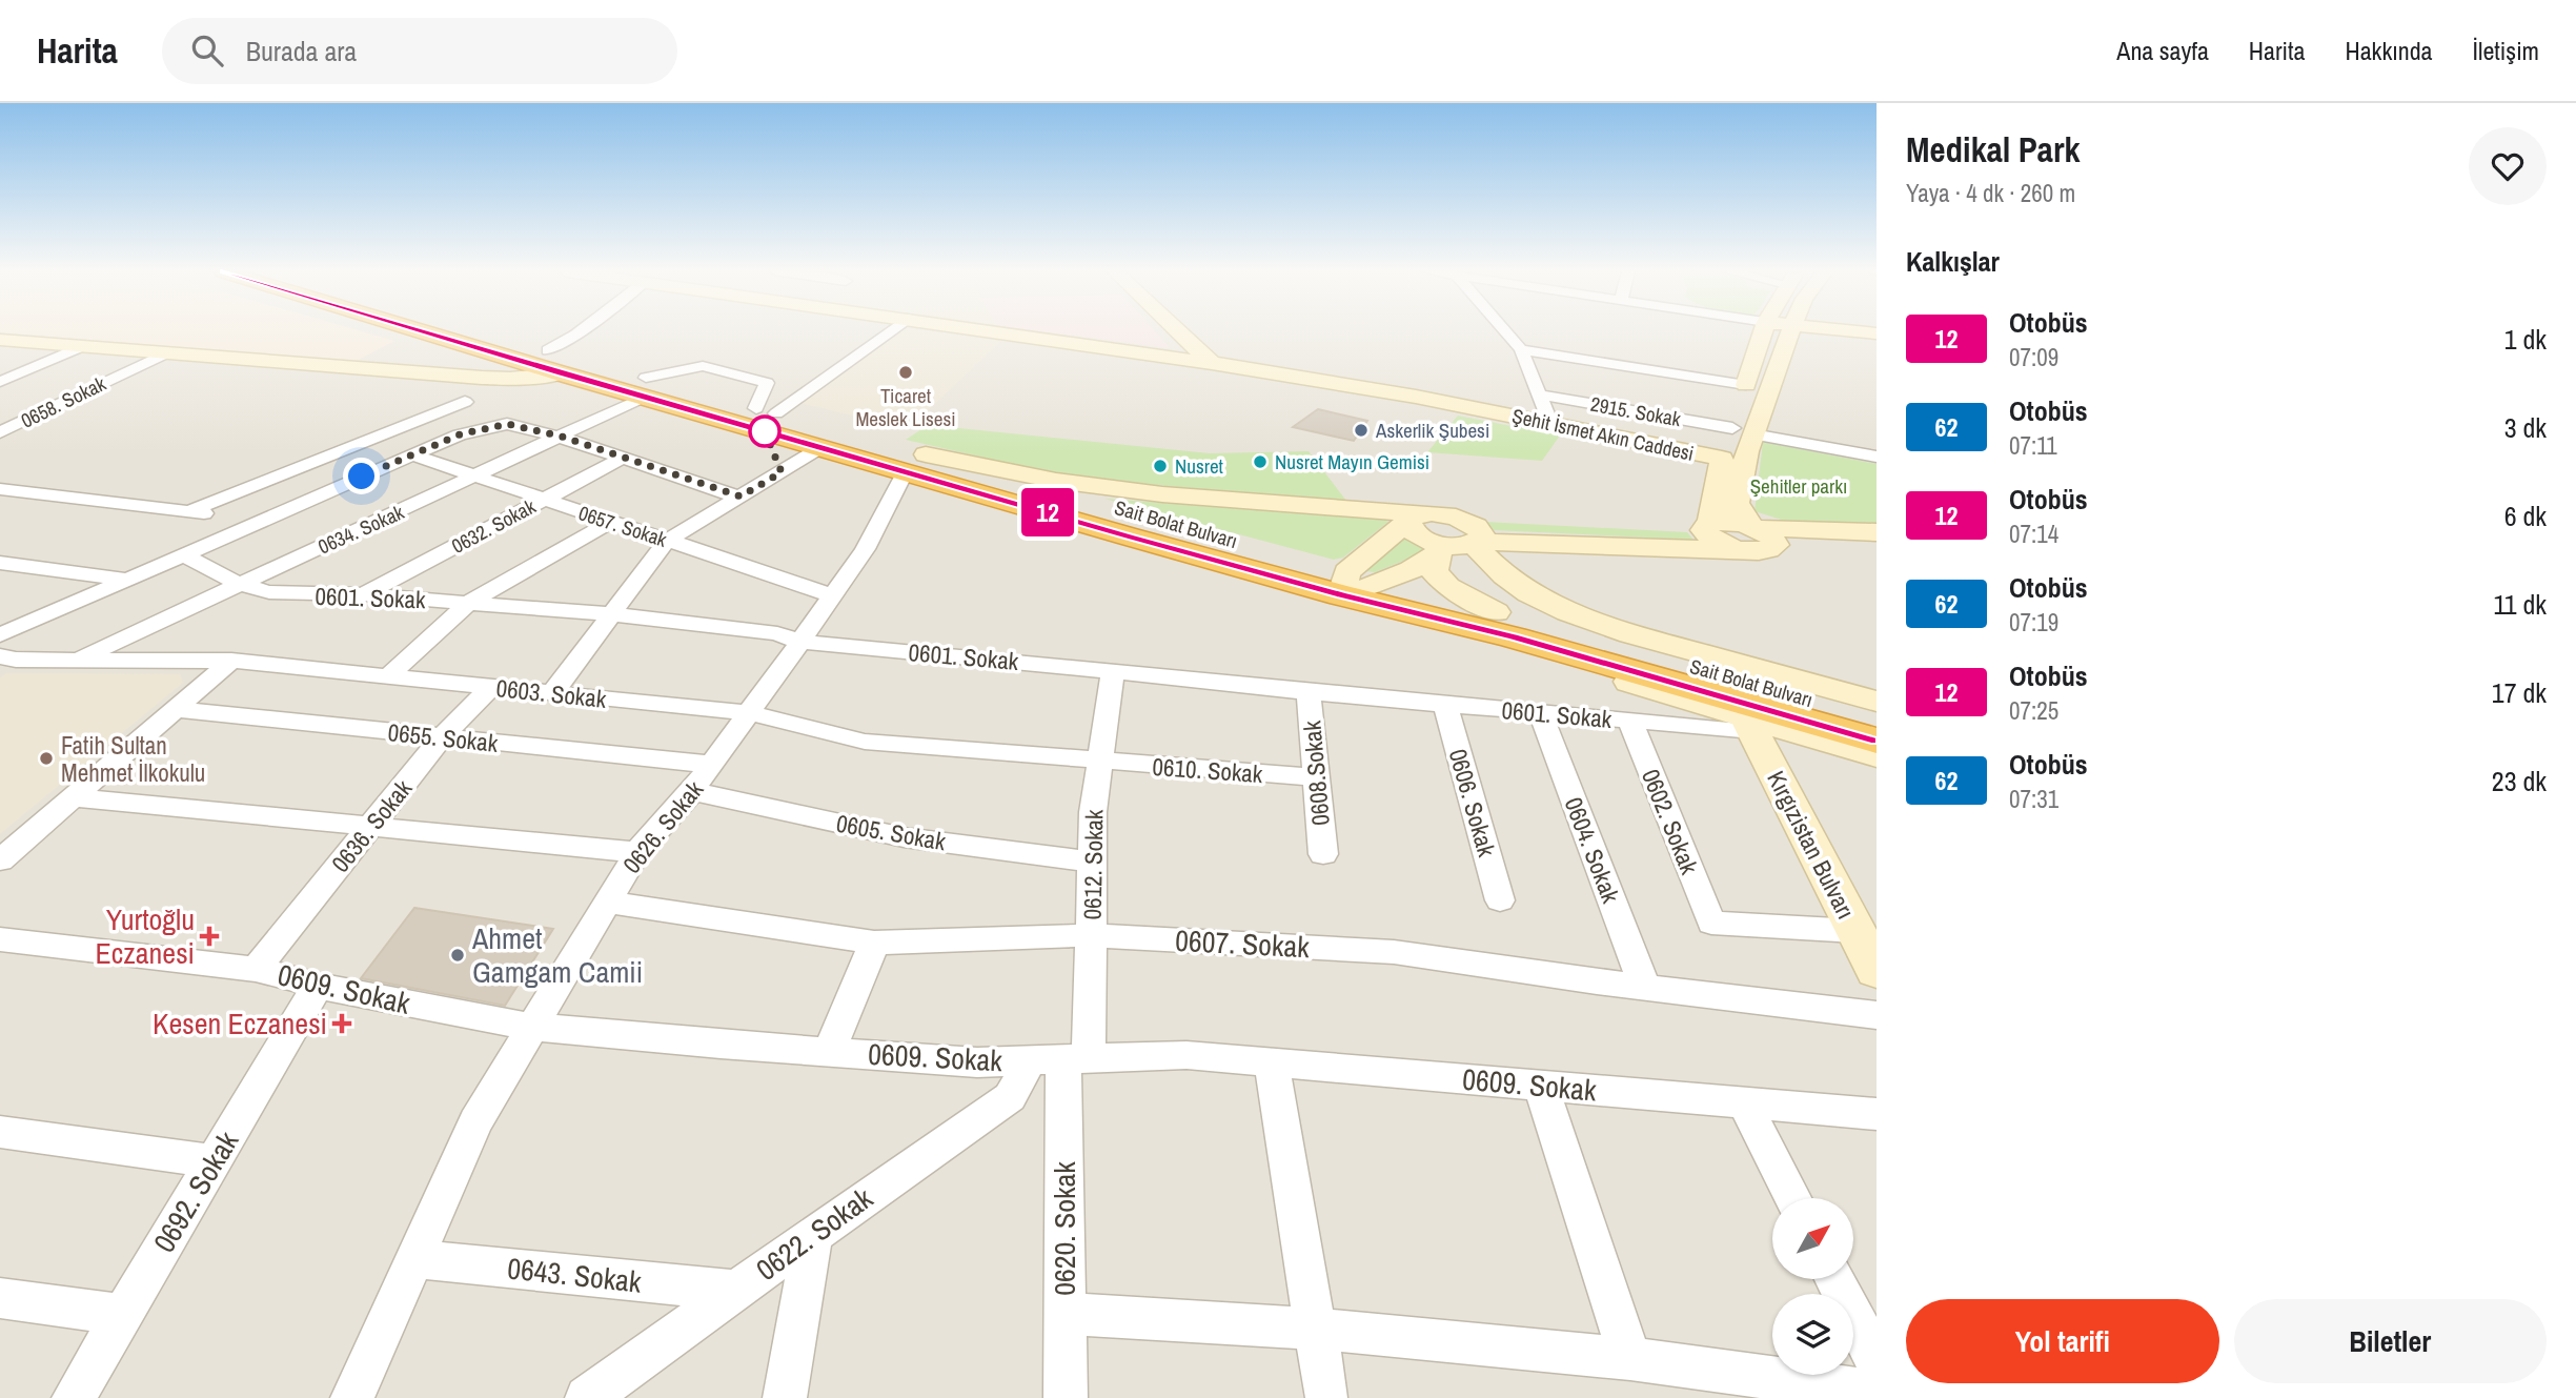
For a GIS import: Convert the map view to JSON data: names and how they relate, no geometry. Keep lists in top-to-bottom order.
{
  "streets": {
    "highway": ["Sait Bolat Bulvarı"],
    "street": [
      "0658. Sokak",
      "2915. Sokak",
      "Şehit İsmet Akın Caddesi",
      "0632. Sokak",
      "0657. Sokak",
      "0634. Sokak",
      "0601. Sokak",
      "0603. Sokak",
      "0655. Sokak",
      "0610. Sokak",
      "0608.Sokak",
      "0606. Sokak",
      "0602. Sokak",
      "0636. Sokak",
      "0626. Sokak",
      "0605. Sokak",
      "Kırgızistan Bulvarı",
      "0604. Sokak",
      "0612. Sokak",
      "0607. Sokak",
      "0609. Sokak",
      "0692. Sokak",
      "0620. Sokak",
      "0622. Sokak",
      "0643. Sokak"
    ]
  },
  "crossings": [
    ["0632. Sokak", "0657. Sokak"],
    ["0632. Sokak", "0601. Sokak"],
    ["0657. Sokak", "0634. Sokak"],
    ["0657. Sokak", "0626. Sokak"],
    ["0634. Sokak", "0601. Sokak"],
    ["0634. Sokak", "0603. Sokak"],
    ["0601. Sokak", "0608.Sokak"],
    ["0601. Sokak", "0606. Sokak"],
    ["0601. Sokak", "0602. Sokak"],
    ["0601. Sokak", "0626. Sokak"],
    ["0601. Sokak", "Kırgızistan Bulvarı"],
    ["0601. Sokak", "0604. Sokak"],
    ["0601. Sokak", "0612. Sokak"],
    ["0603. Sokak", "0610. Sokak"],
    ["0603. Sokak", "0636. Sokak"],
    ["0603. Sokak", "0626. Sokak"],
    ["0603. Sokak", "0612. Sokak"],
    ["0655. Sokak", "0636. Sokak"],
    ["0655. Sokak", "0626. Sokak"],
    ["0610. Sokak", "0608.Sokak"],
    ["0610. Sokak", "0612. Sokak"],
    ["0602. Sokak", "Kırgızistan Bulvarı"],
    ["0636. Sokak", "0609. Sokak"],
    ["0626. Sokak", "0605. Sokak"],
    ["0626. Sokak", "0607. Sokak"],
    ["0626. Sokak", "0609. Sokak"],
    ["0626. Sokak", "0643. Sokak"],
    ["0605. Sokak", "0612. Sokak"],
    ["0604. Sokak", "0607. Sokak"],
    ["0612. Sokak", "0607. Sokak"],
    ["0612. Sokak", "0609. Sokak"],
    ["0612. Sokak", "0620. Sokak"],
    ["0612. Sokak", "0622. Sokak"],
    ["0609. Sokak", "0692. Sokak"],
    ["0609. Sokak", "0620. Sokak"],
    ["0609. Sokak", "0622. Sokak"],
    ["0620. Sokak", "0622. Sokak"],
    ["0622. Sokak", "0643. Sokak"]
  ],
  "parks": ["Şehitler parkı"],
  "places": {
    "other": [
      "Ticaret Meslek Lisesi",
      "Askerlik Şubesi",
      "Nusret Mayın Gemisi",
      "Nusret",
      "Fatih Sultan Mehmet İlkokulu",
      "Ahmet Gamgam Camii"
    ],
    "health": ["Yurtoğlu Eczanesi", "Kesen Eczanesi"]
  },
  "lines": ["bus line 12"],
  "north": "top right",
  "page": {
    "header": "Harita",
    "search": "Burada ara",
    "nav": [
      "Ana sayfa",
      "Harita",
      "Hakkında",
      "İletişim"
    ],
    "on_map": "12",
    "heading": [
      ["Medikal Park", "Yaya · 4 dk · 260 m"],
      "Kalkışlar"
    ],
    "list": [
      {
        "mark": "12",
        "name": "Otobüs",
        "note": "07:09",
        "value": "1 dk"
      },
      {
        "mark": "62",
        "name": "Otobüs",
        "note": "07:11",
        "value": "3 dk"
      },
      {
        "mark": "12",
        "name": "Otobüs",
        "note": "07:14",
        "value": "6 dk"
      },
      {
        "mark": "62",
        "name": "Otobüs",
        "note": "07:19",
        "value": "11 dk"
      },
      {
        "mark": "12",
        "name": "Otobüs",
        "note": "07:25",
        "value": "17 dk"
      },
      {
        "mark": "62",
        "name": "Otobüs",
        "note": "07:31",
        "value": "23 dk"
      }
    ],
    "buttons": ["Yol tarifi", "Biletler"]
  }
}
